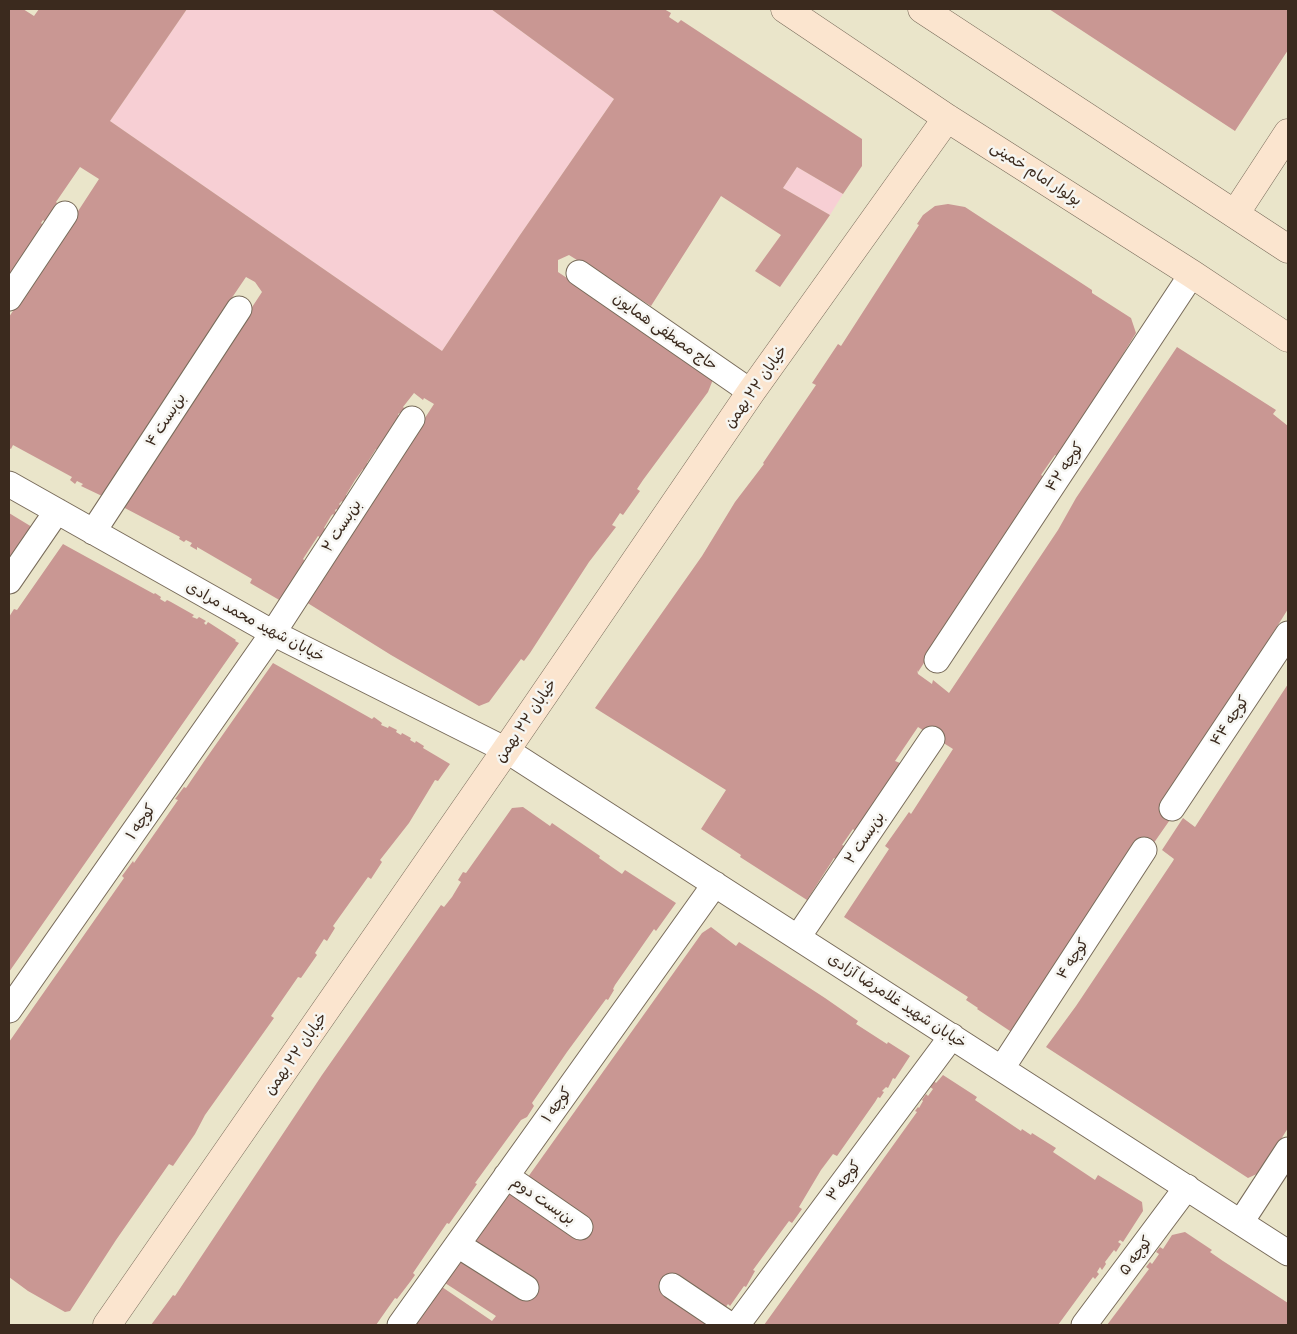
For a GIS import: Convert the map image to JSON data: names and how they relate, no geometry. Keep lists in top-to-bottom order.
{
  "streets": {
    "street": [
      "بولوار امام خمینی",
      "حاج مصطفی همایون",
      "خیابان ۲۲ بهمن",
      "بن‌بست ۴",
      "کوچه ۴۲",
      "بن‌بست ۲",
      "خیابان شهید محمد مرادی",
      "کوچه ۴۴",
      "کوچه ۱",
      "کوچه ۴",
      "خیابان شهید غلامرضا آزادی",
      "کوچه ۳",
      "بن‌بست دوم",
      "کوچه ۵"
    ]
  },
  "crossings": [
    ["بولوار امام خمینی", "خیابان ۲۲ بهمن"],
    ["بولوار امام خمینی", "کوچه ۴۲"],
    ["حاج مصطفی همایون", "خیابان ۲۲ بهمن"],
    ["خیابان ۲۲ بهمن", "خیابان شهید محمد مرادی"],
    ["خیابان ۲۲ بهمن", "خیابان شهید غلامرضا آزادی"],
    ["بن‌بست ۴", "خیابان شهید محمد مرادی"],
    ["بن‌بست ۲", "خیابان شهید محمد مرادی"],
    ["بن‌بست ۲", "کوچه ۱"],
    ["بن‌بست ۲", "خیابان شهید غلامرضا آزادی"],
    ["خیابان شهید محمد مرادی", "کوچه ۱"],
    ["خیابان شهید محمد مرادی", "خیابان شهید غلامرضا آزادی"],
    ["کوچه ۱", "خیابان شهید غلامرضا آزادی"],
    ["کوچه ۱", "بن‌بست دوم"],
    ["کوچه ۴", "خیابان شهید غلامرضا آزادی"],
    ["خیابان شهید غلامرضا آزادی", "کوچه ۳"],
    ["خیابان شهید غلامرضا آزادی", "کوچه ۵"]
  ]
}
